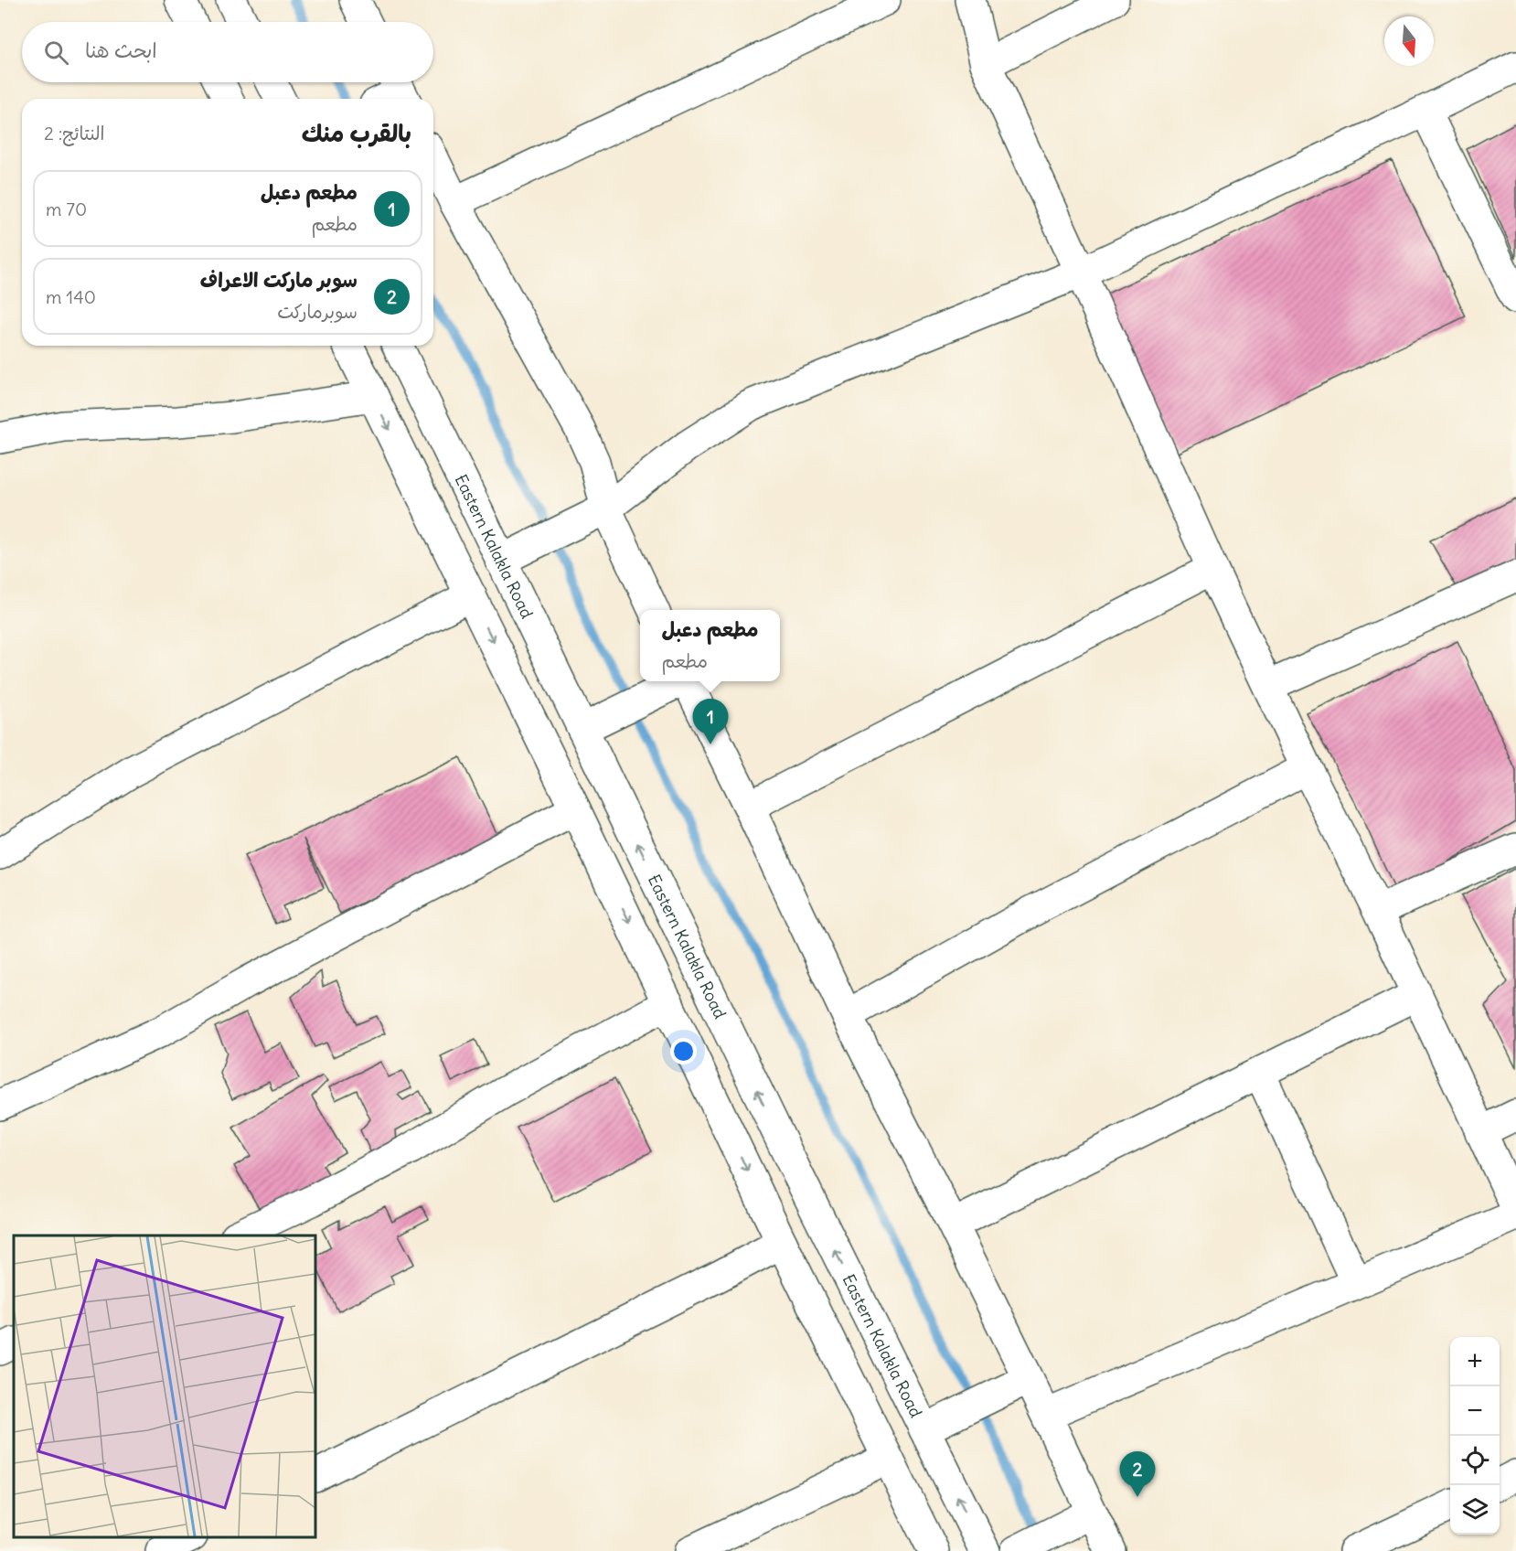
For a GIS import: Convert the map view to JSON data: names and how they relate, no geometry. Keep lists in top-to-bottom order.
{
  "streets": {
    "street": ["Eastern Kalakla Road"]
  },
  "north": "bottom",
  "page": {
    "search": "ابحث هنا",
    "heading": ["بالقرب منك", "النتائج: 2"],
    "list": [
      {
        "mark": "1",
        "name": "مطعم دعبل",
        "note": "مطعم",
        "value": "70 m"
      },
      {
        "mark": "2",
        "name": "سوبر ماركت الاعراف",
        "note": "سوبرماركت",
        "value": "140 m"
      }
    ],
    "popup": ["مطعم دعبل", "مطعم"],
    "pins": ["1", "2"],
    "map_buttons": ["+", "−"]
  }
}
